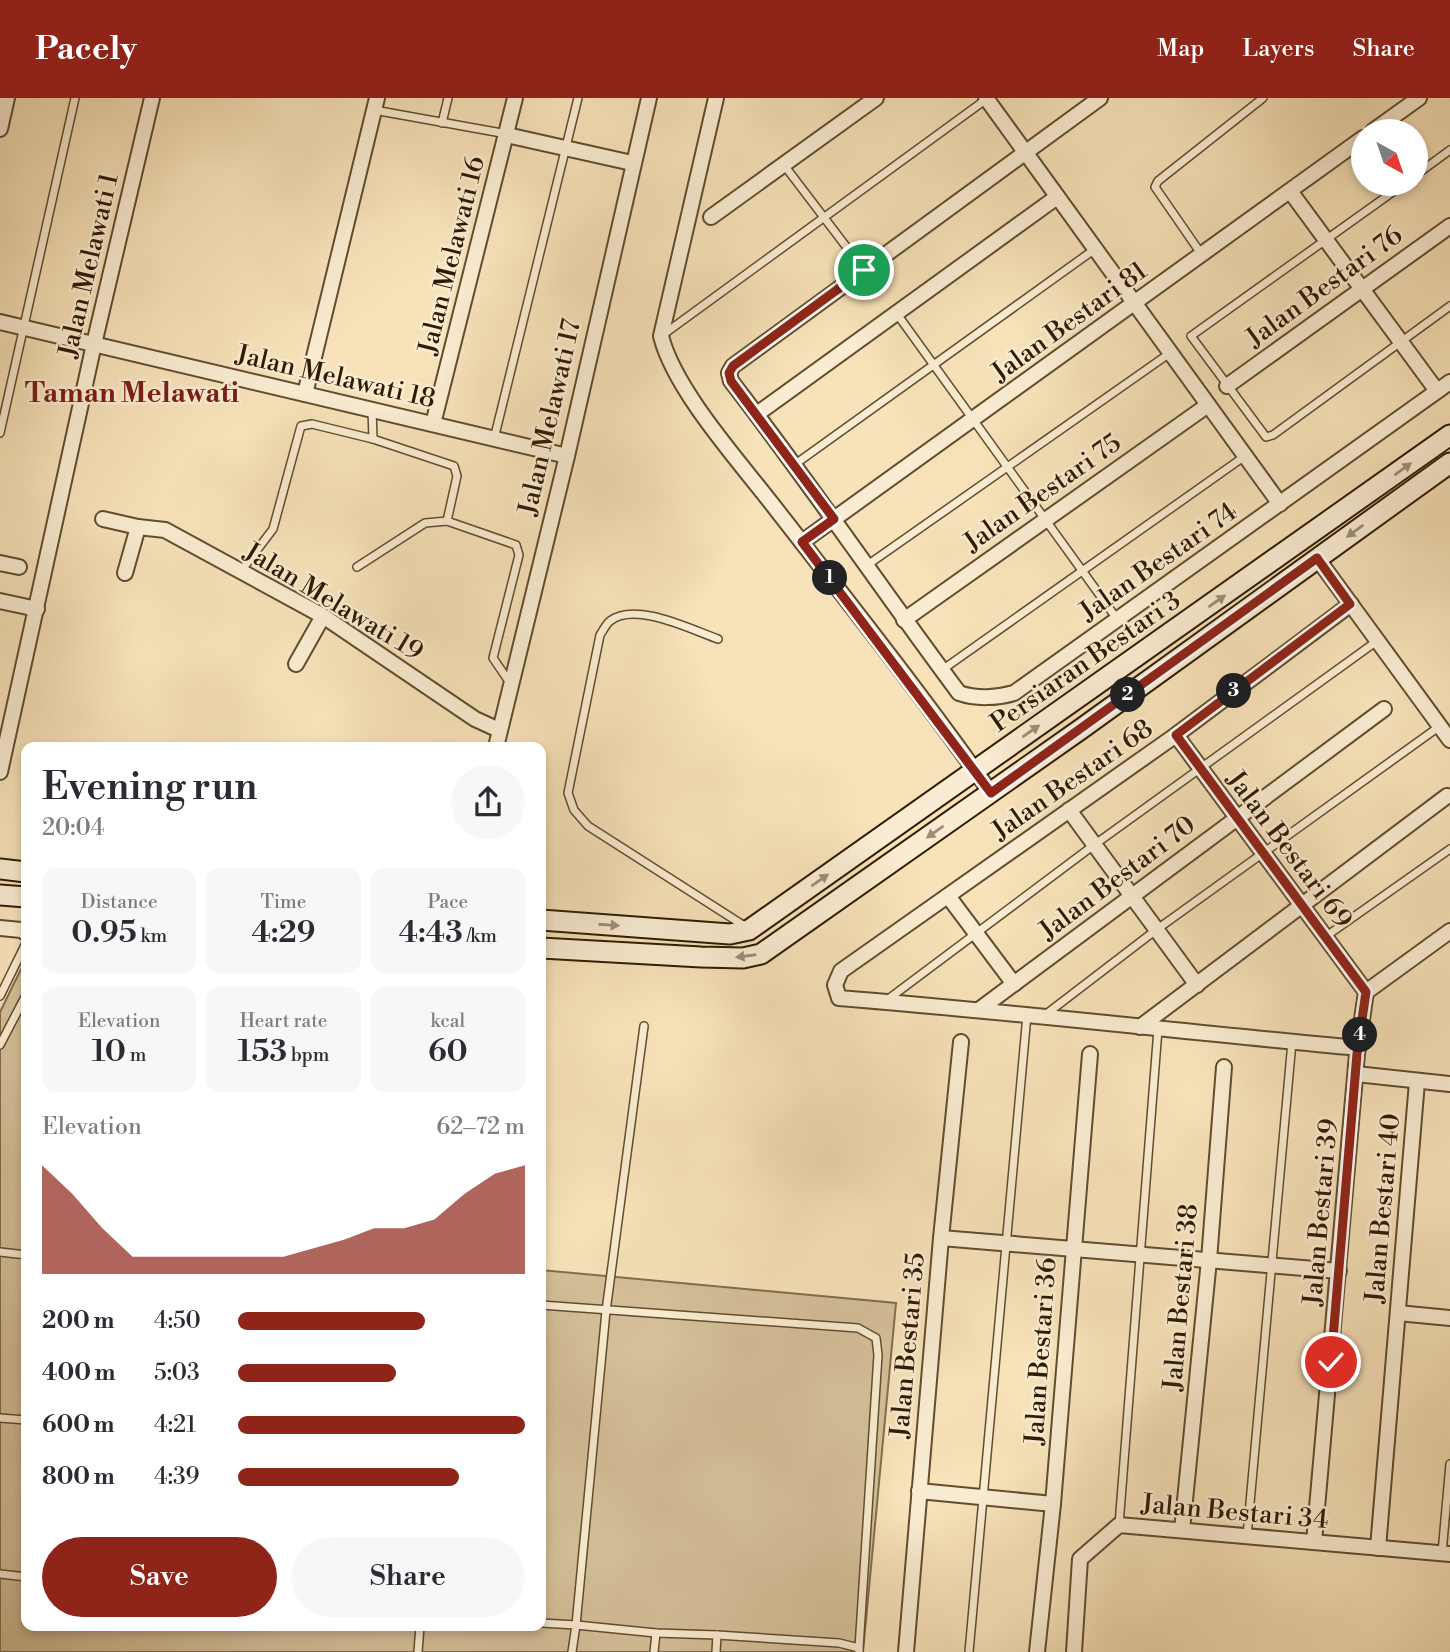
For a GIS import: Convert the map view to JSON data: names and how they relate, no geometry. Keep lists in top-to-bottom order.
{
  "streets": {
    "street": [
      "Jalan Melawati 16",
      "Jalan Melawati 1",
      "Jalan Bestari 76",
      "Jalan Bestari 81",
      "Jalan Melawati 18",
      "Jalan Melawati 17",
      "Jalan Bestari 75",
      "Jalan Bestari 74",
      "Jalan Melawati 19",
      "Persiaran Bestari 3",
      "Jalan Bestari 68",
      "Jalan Bestari 69",
      "Jalan Bestari 70",
      "Jalan Bestari 40",
      "Jalan Bestari 39",
      "Jalan Bestari 38",
      "Jalan Bestari 35",
      "Jalan Bestari 36",
      "Jalan Bestari 34"
    ]
  },
  "crossings": [
    ["Jalan Melawati 16", "Jalan Melawati 18"],
    ["Jalan Melawati 1", "Jalan Melawati 18"],
    ["Jalan Bestari 81", "Jalan Bestari 74"],
    ["Jalan Melawati 18", "Jalan Melawati 17"],
    ["Jalan Melawati 17", "Jalan Melawati 19"],
    ["Jalan Bestari 75", "Jalan Bestari 74"],
    ["Jalan Bestari 68", "Jalan Bestari 69"],
    ["Jalan Bestari 69", "Jalan Bestari 70"],
    ["Jalan Bestari 69", "Jalan Bestari 39"],
    ["Jalan Bestari 40", "Jalan Bestari 34"],
    ["Jalan Bestari 39", "Jalan Bestari 34"],
    ["Jalan Bestari 38", "Jalan Bestari 34"]
  ],
  "districts": ["Taman Melawati"],
  "north": "bottom right",
  "page": {
    "header": "Pacely",
    "nav": ["Map", "Layers", "Share"],
    "pins": [
      "1",
      "3",
      "2",
      "4"
    ],
    "heading": ["Evening run", "20:04"],
    "stats": [
      ["Distance", "0.95 km"],
      ["Time", "4:29"],
      ["Pace", "4:43 /km"],
      ["Elevation", "10 m"],
      ["Heart rate", "153 bpm"],
      ["kcal", "60"]
    ],
    "chart": ["Elevation", "62–72 m"],
    "list": [
      {
        "name": "200 m",
        "note": "4:50"
      },
      {
        "name": "400 m",
        "note": "5:03"
      },
      {
        "name": "600 m",
        "note": "4:21"
      },
      {
        "name": "800 m",
        "note": "4:39"
      }
    ],
    "buttons": ["Save", "Share"]
  }
}
